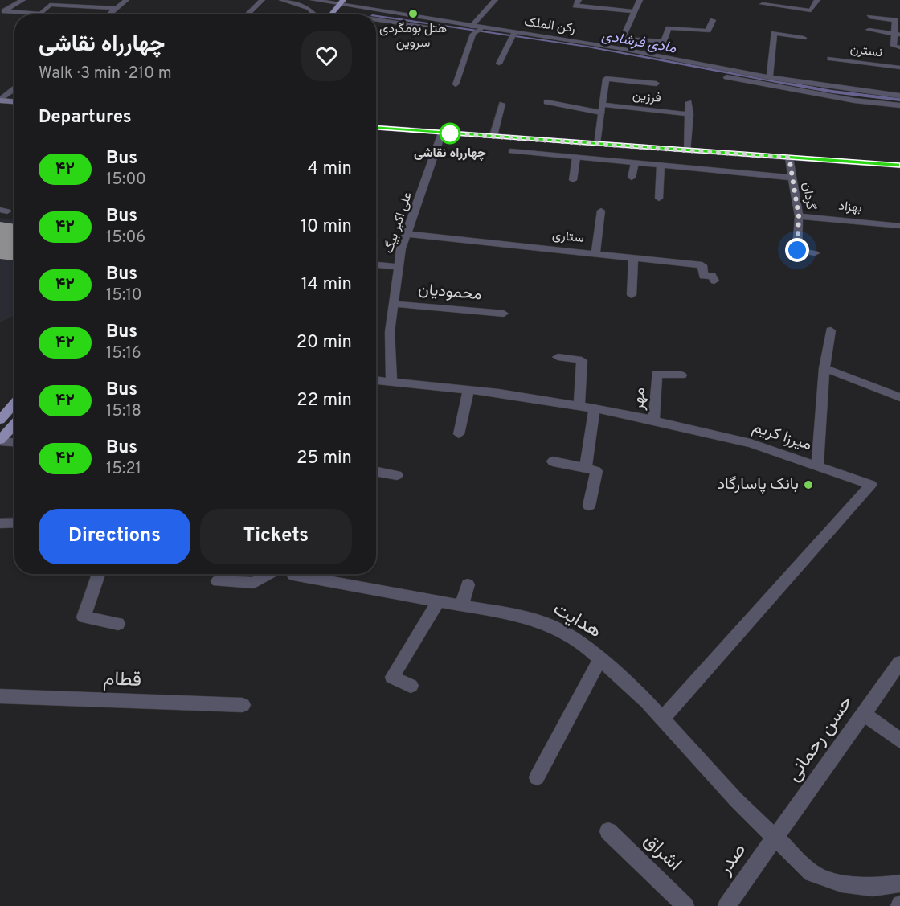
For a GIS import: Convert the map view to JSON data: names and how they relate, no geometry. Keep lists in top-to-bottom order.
{
  "streets": {
    "street": [
      "رکن الملک",
      "نسترن",
      "فرزین",
      "گردان",
      "بهزاد",
      "علی اکبر بیگ",
      "ستاری",
      "محمودیان",
      "مهر",
      "میرزا کریم",
      "هدایت",
      "قطام",
      "حسن رحمانی",
      "اشراق",
      "صدر"
    ]
  },
  "crossings": [
    ["گردان", "بهزاد"],
    ["علی اکبر بیگ", "ستاری"],
    ["علی اکبر بیگ", "محمودیان"],
    ["علی اکبر بیگ", "میرزا کریم"],
    ["مهر", "میرزا کریم"],
    ["میرزا کریم", "هدایت"],
    ["هدایت", "حسن رحمانی"],
    ["هدایت", "صدر"],
    ["حسن رحمانی", "صدر"]
  ],
  "water": ["مادی فرشادی"],
  "places": ["هتل بومگردی سروین", "چهارراه نقاشی", "بانک پاسارگاد"],
  "lines": ["bus line ۴۲"],
  "page": {
    "heading": [
      ["چهارراه نقاشی", "Walk · 3 min · 210 m"],
      "Departures"
    ],
    "list": [
      {
        "mark": "۴۲",
        "name": "Bus",
        "note": "15:00",
        "value": "4 min"
      },
      {
        "mark": "۴۲",
        "name": "Bus",
        "note": "15:06",
        "value": "10 min"
      },
      {
        "mark": "۴۲",
        "name": "Bus",
        "note": "15:10",
        "value": "14 min"
      },
      {
        "mark": "۴۲",
        "name": "Bus",
        "note": "15:16",
        "value": "20 min"
      },
      {
        "mark": "۴۲",
        "name": "Bus",
        "note": "15:18",
        "value": "22 min"
      },
      {
        "mark": "۴۲",
        "name": "Bus",
        "note": "15:21",
        "value": "25 min"
      }
    ],
    "buttons": ["Directions", "Tickets"]
  }
}
